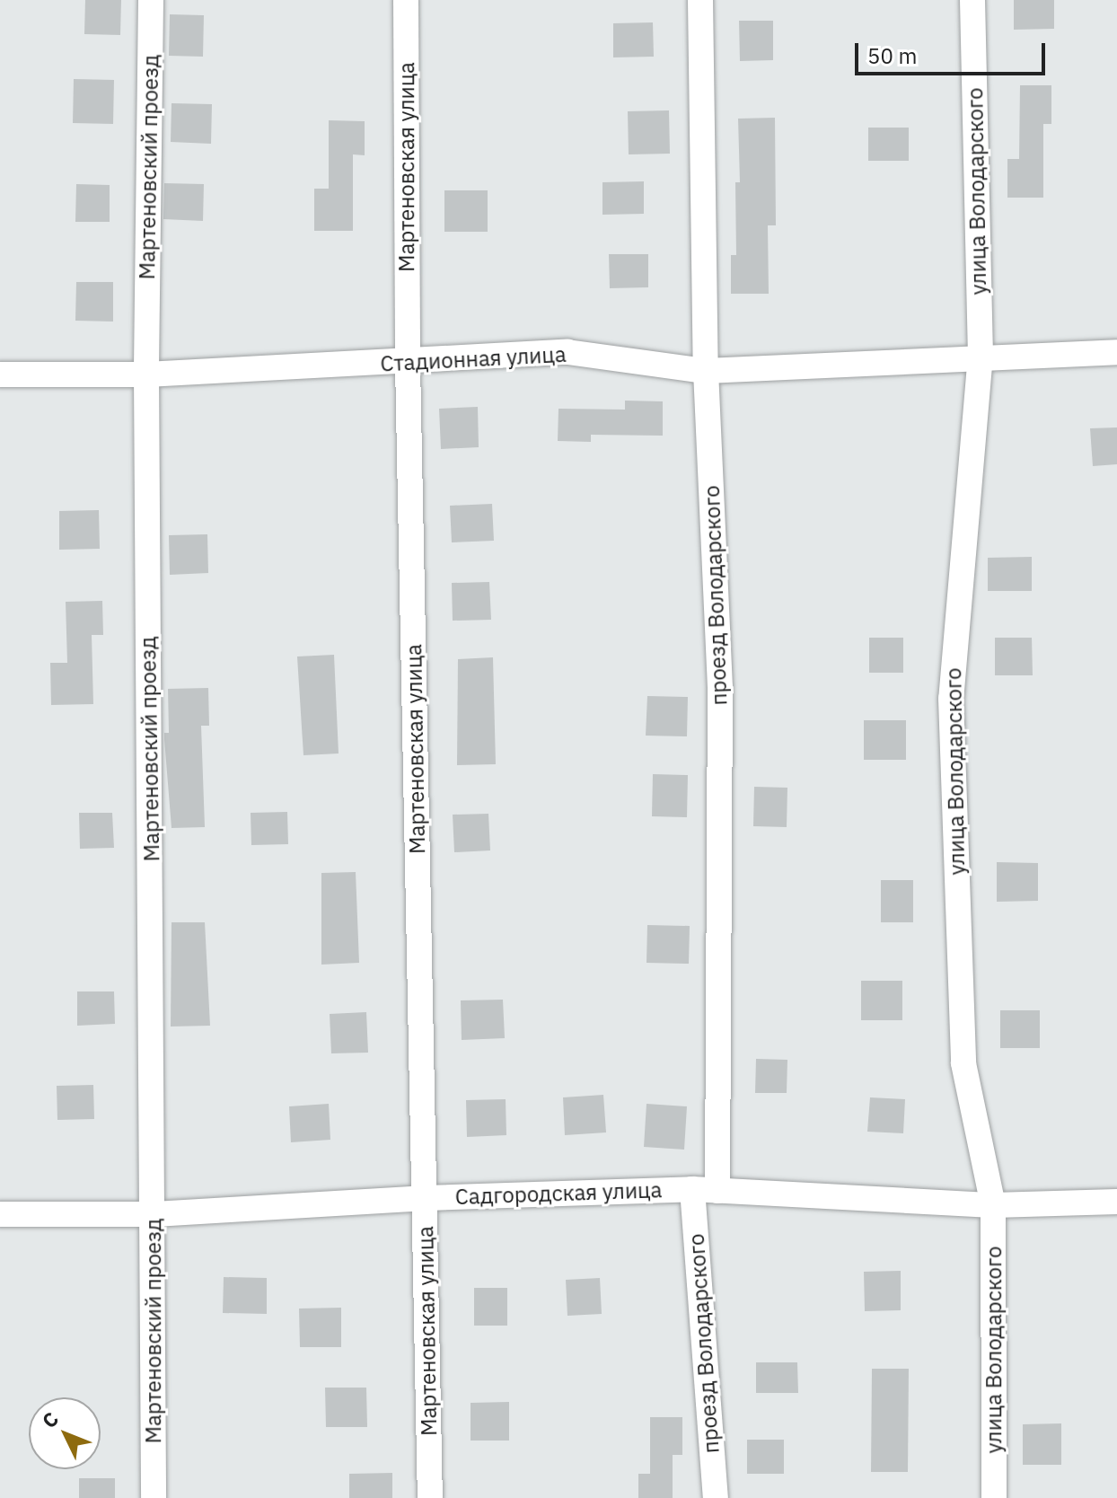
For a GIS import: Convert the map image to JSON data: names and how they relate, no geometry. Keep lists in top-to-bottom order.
{
  "streets": {
    "street": [
      "Мартеновский проезд",
      "Мартеновская улица",
      "улица Володарского",
      "Стадионная улица",
      "проезд Володарского",
      "Садгородская улица"
    ]
  },
  "crossings": [
    ["Мартеновский проезд", "Стадионная улица"],
    ["Мартеновский проезд", "Садгородская улица"],
    ["Мартеновская улица", "Стадионная улица"],
    ["Мартеновская улица", "Садгородская улица"],
    ["улица Володарского", "Стадионная улица"],
    ["улица Володарского", "Садгородская улица"],
    ["Стадионная улица", "проезд Володарского"],
    ["проезд Володарского", "Садгородская улица"]
  ],
  "scale_bar": "50 m",
  "north": "top left"
}
